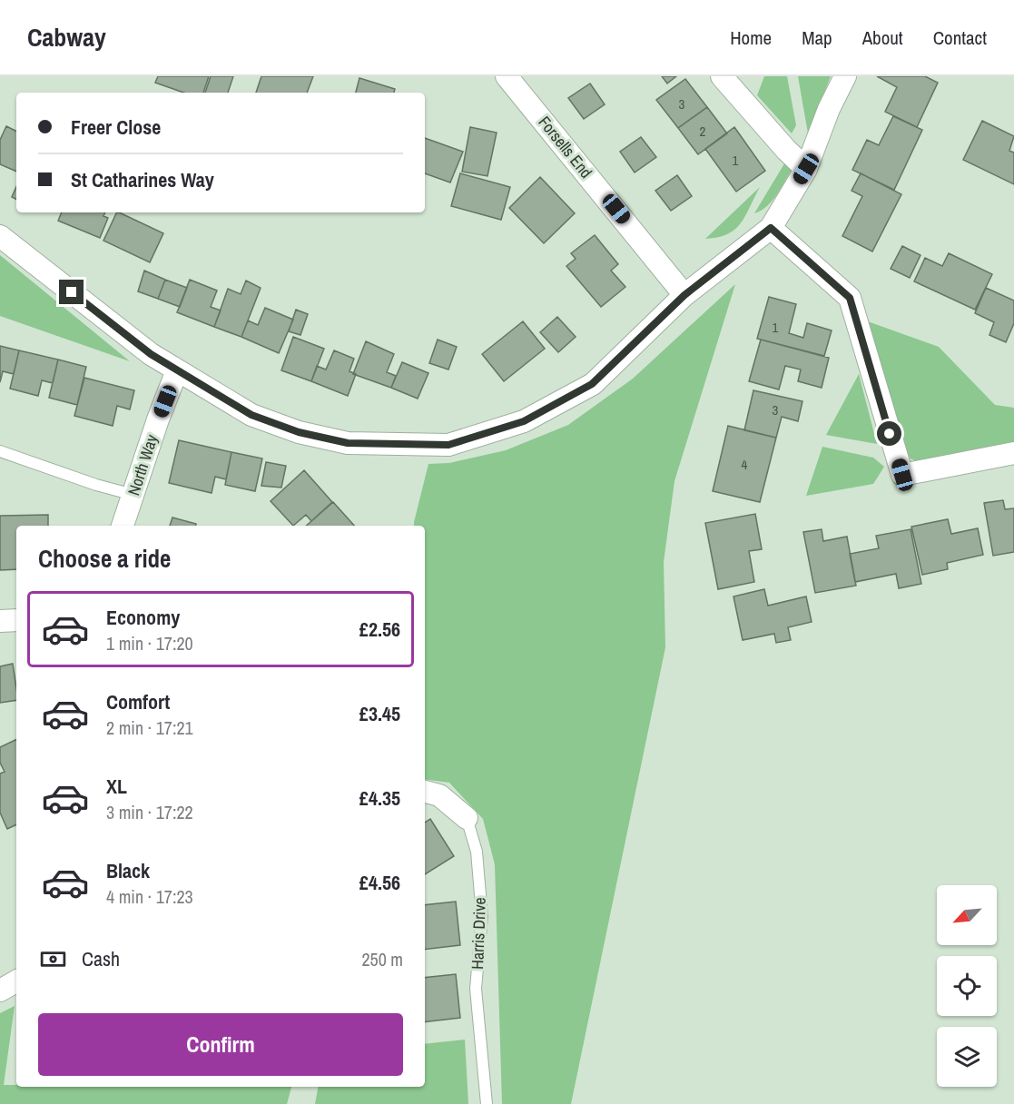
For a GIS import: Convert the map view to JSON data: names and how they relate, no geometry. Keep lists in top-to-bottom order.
{
  "streets": {
    "street": ["Forsells End", "North Way", "Harris Drive"]
  },
  "house_numbers": [
    "3",
    "2",
    "1",
    "1",
    "3",
    "4"
  ],
  "north": "bottom left",
  "page": {
    "header": "Cabway",
    "nav": [
      "Home",
      "Map",
      "About",
      "Contact"
    ],
    "banner": ["Freer Close", "St Catharines Way"],
    "heading": "Choose a ride",
    "list": [
      {
        "name": "Economy",
        "note": "1 min · 17:20",
        "value": "£2.56"
      },
      {
        "name": "Comfort",
        "note": "2 min · 17:21",
        "value": "£3.45"
      },
      {
        "name": "XL",
        "note": "3 min · 17:22",
        "value": "£4.35"
      },
      {
        "name": "Black",
        "note": "4 min · 17:23",
        "value": "£4.56"
      }
    ],
    "pay": ["Cash", "250 m"],
    "buttons": "Confirm"
  }
}
